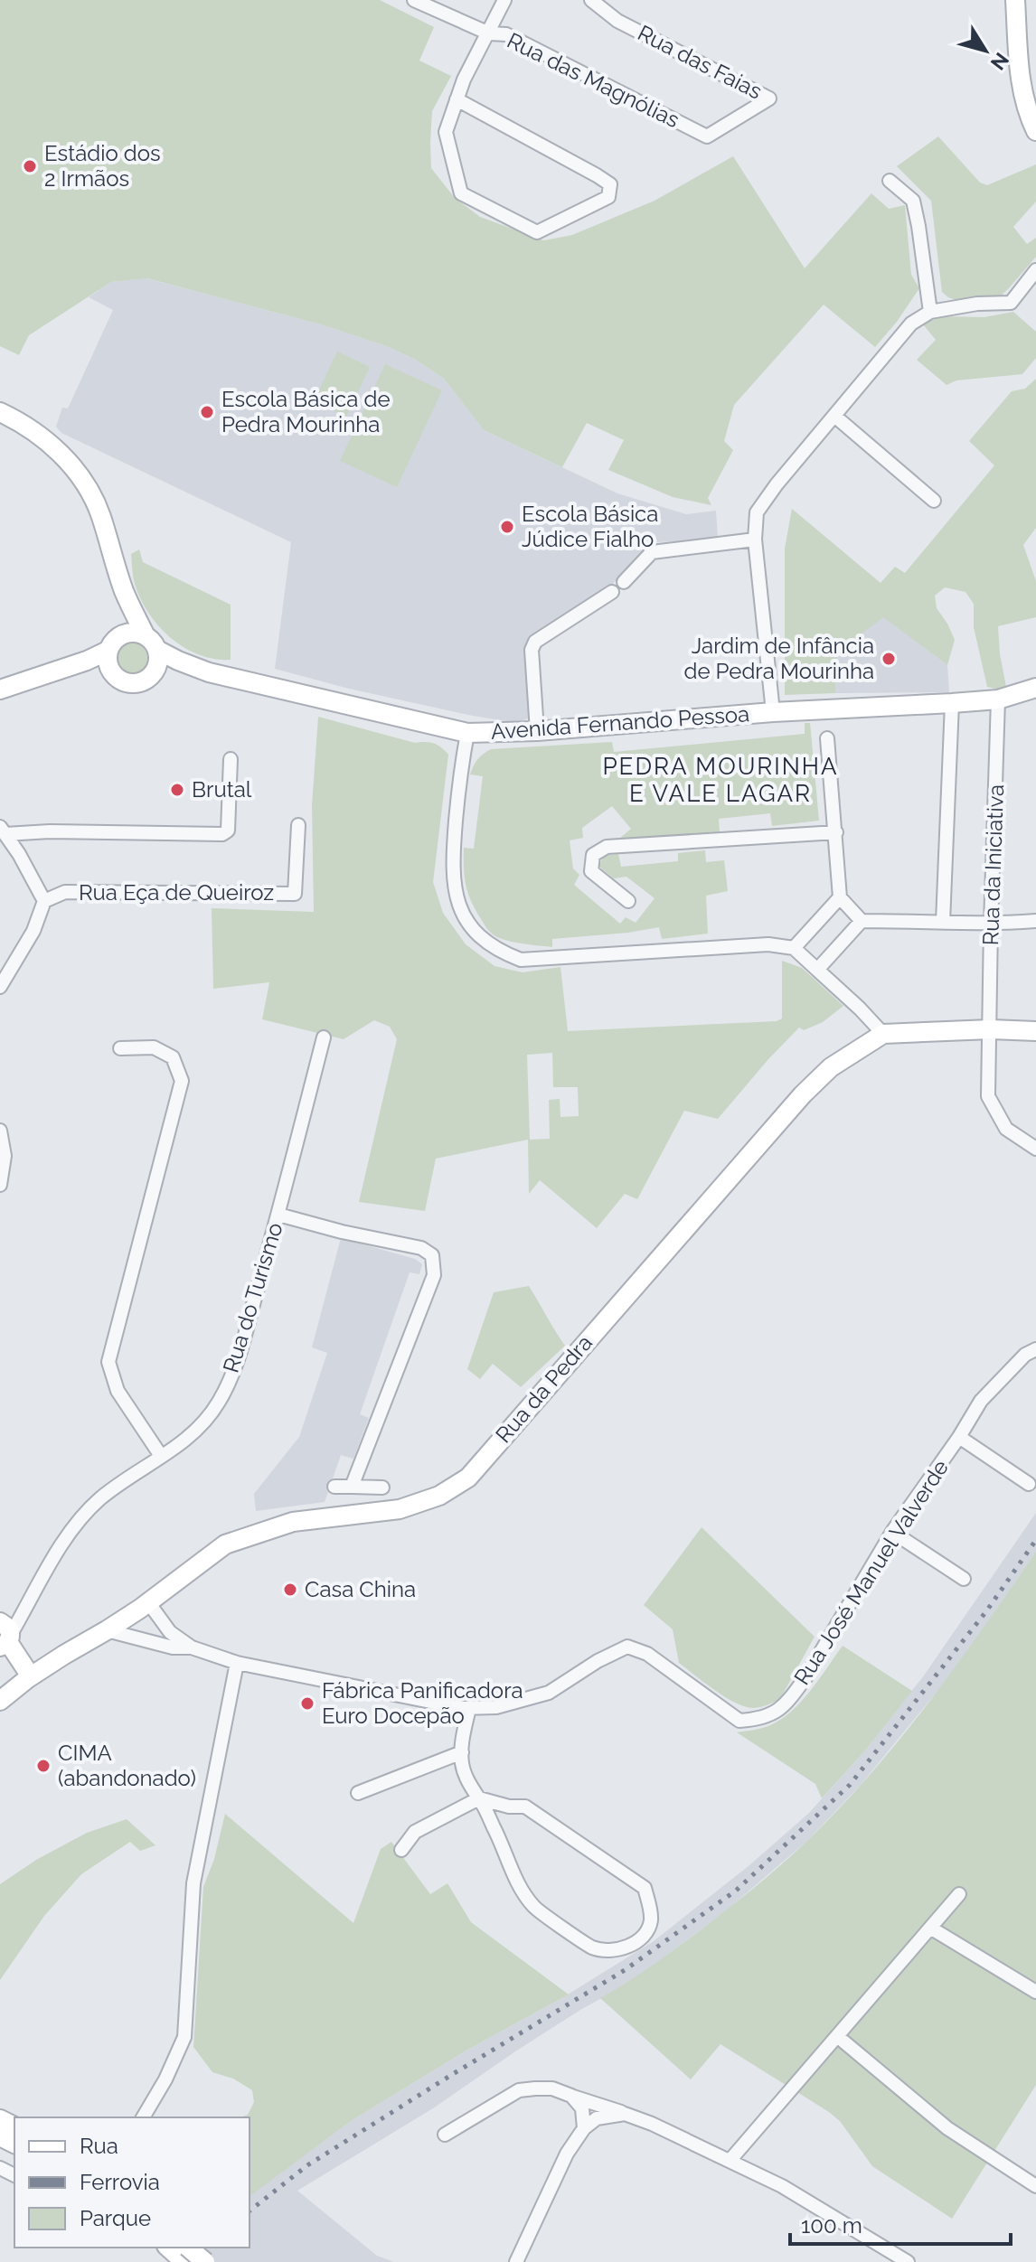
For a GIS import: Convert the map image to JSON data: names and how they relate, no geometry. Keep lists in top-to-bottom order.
{
  "streets": {
    "street": [
      "Rua das Faias",
      "Rua das Magnólias",
      "Avenida Fernando Pessoa",
      "Rua da Iniciativa",
      "Rua Eça de Queiroz",
      "Rua do Turismo",
      "Rua da Pedra",
      "Rua José Manuel Valverde"
    ]
  },
  "crossings": [
    ["Rua das Faias", "Rua das Magnólias"],
    ["Avenida Fernando Pessoa", "Rua da Iniciativa"]
  ],
  "districts": ["PEDRA MOURINHA E VALE LAGAR"],
  "places": [
    "Estádio dos 2 Irmãos",
    "Escola Básica de Pedra Mourinha",
    "Escola Básica Júdice Fialho",
    "Jardim de Infância de Pedra Mourinha",
    "Brutal",
    "Casa China",
    "Fábrica Panificadora Euro Docepão",
    "CIMA (abandonado)"
  ],
  "legend": ["Rua", "Ferrovia", "Parque"],
  "scale_bar": "100 m",
  "north": "bottom right"
}
